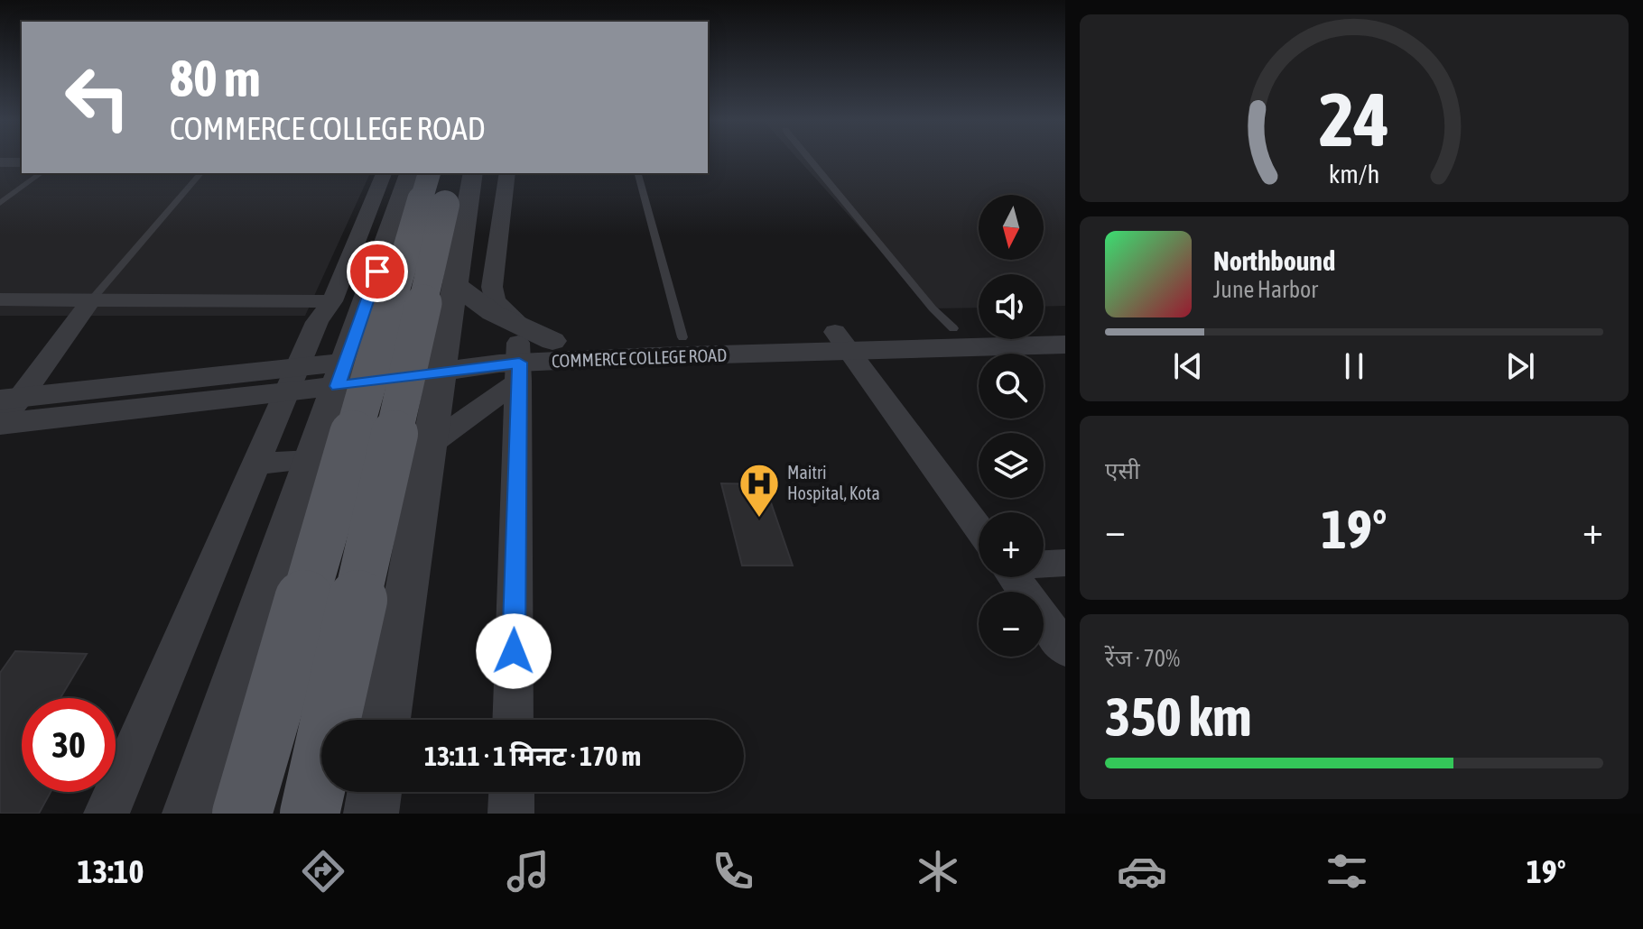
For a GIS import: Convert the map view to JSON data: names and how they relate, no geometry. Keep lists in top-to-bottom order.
{
  "streets": {
    "street": ["COMMERCE COLLEGE ROAD"]
  },
  "places": {
    "hospital": ["Maitri Hospital, Kota"]
  },
  "north": "bottom",
  "page": {
    "turn": ["80 m", "COMMERCE COLLEGE ROAD"],
    "map_buttons": ["+", "−"],
    "song": ["Northbound", "June Harbor"],
    "tile": [
      "एसी",
      ["रेंज · 70%", "350 km"]
    ],
    "heat": ["−", "19°", "+"],
    "limit": "30",
    "trip": "13:11 · 1 मिनट · 170 m",
    "tabs": ["13:10", "19°"],
    "gauge": ["24", "km/h"]
  }
}
